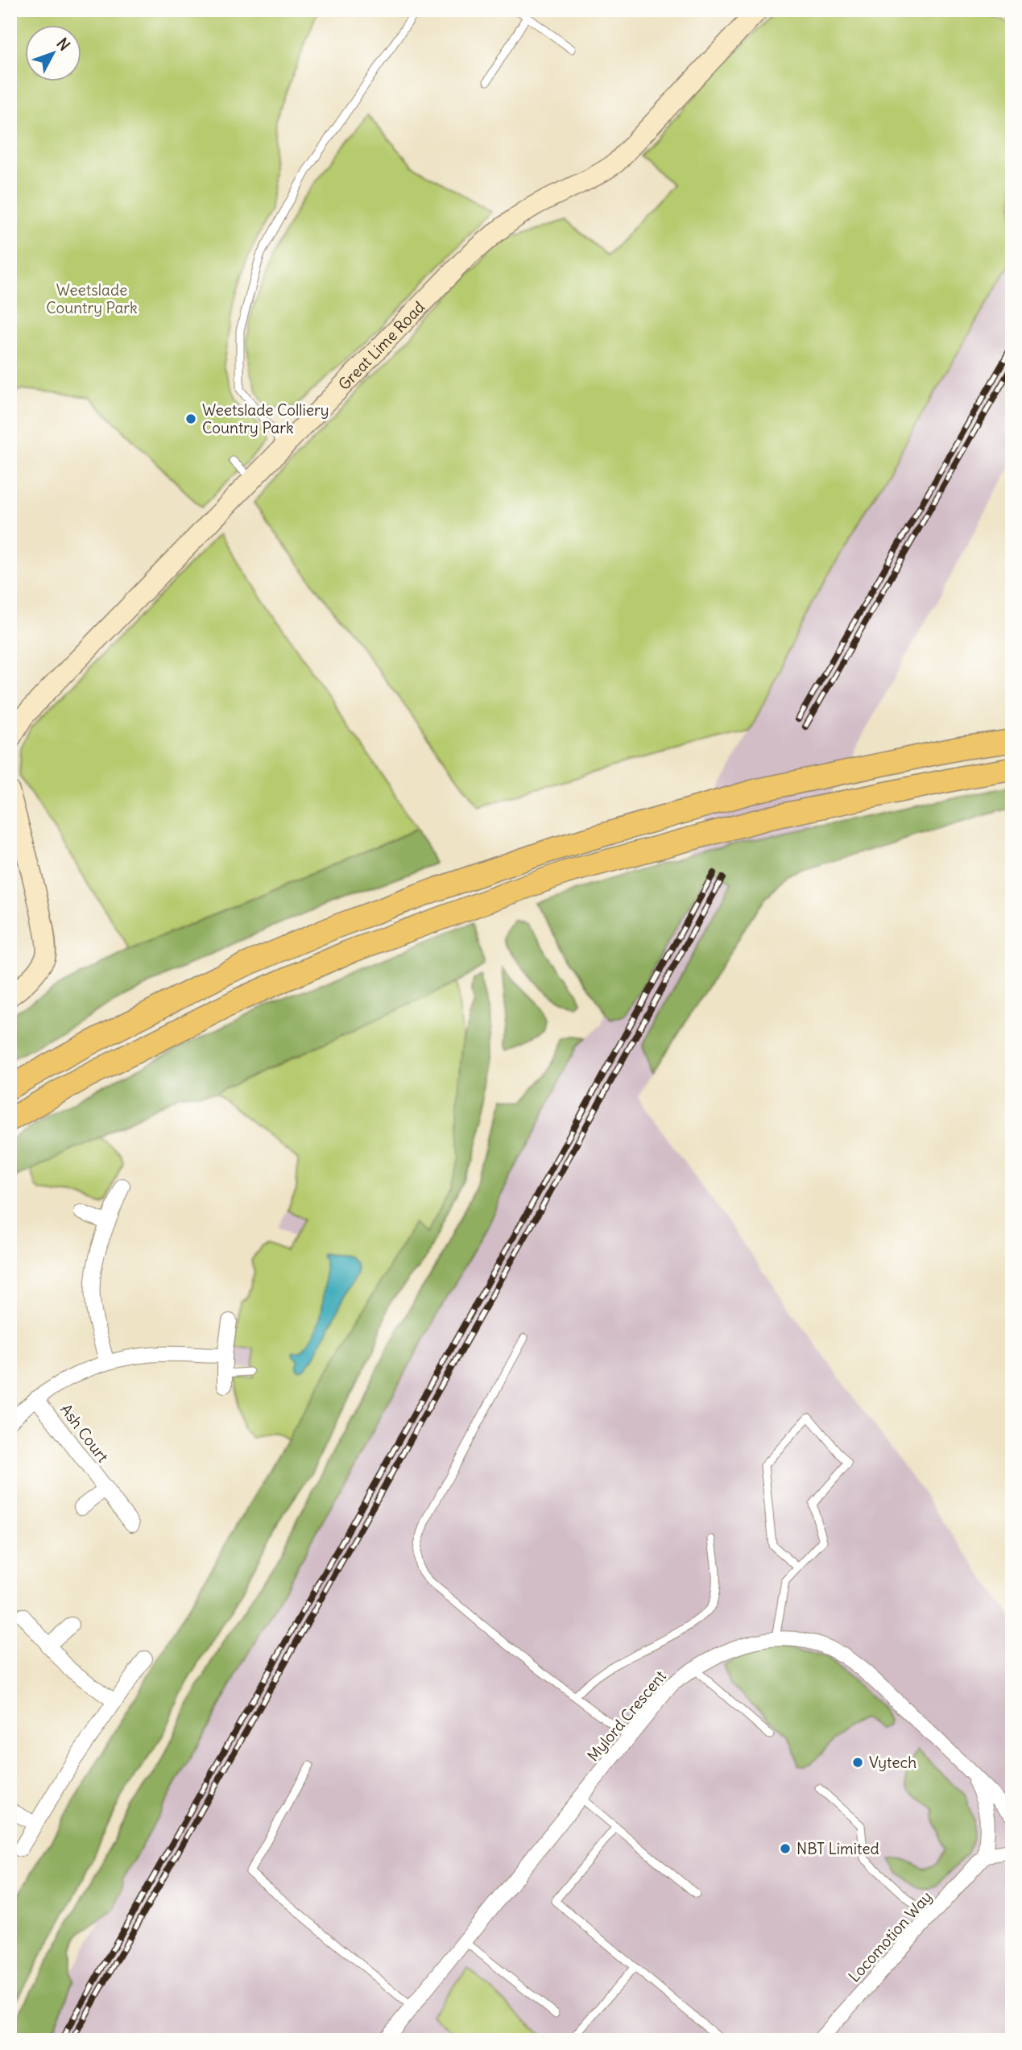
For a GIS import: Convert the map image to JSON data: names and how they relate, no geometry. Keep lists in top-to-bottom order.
{
  "streets": {
    "main road": ["Great Lime Road"],
    "street": ["Ash Court", "Mylord Crescent", "Locomotion Way"]
  },
  "parks": ["Weetslade Country Park"],
  "places": ["Weetslade Colliery Country Park", "Vytech", "NBT Limited"],
  "north": "top right"
}
